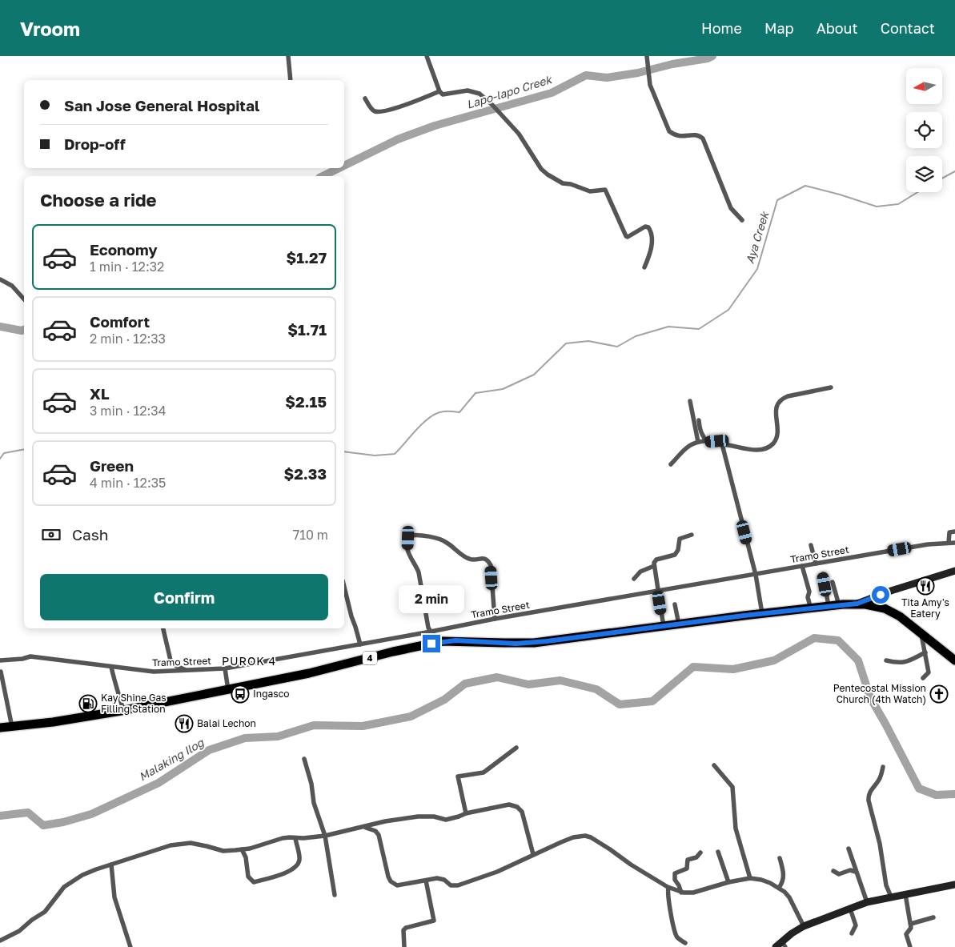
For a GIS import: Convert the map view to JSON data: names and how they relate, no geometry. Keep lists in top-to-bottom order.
{
  "streets": {
    "highway": ["4"],
    "street": ["Tramo Street"]
  },
  "districts": ["PUROK 4"],
  "water": ["Lapo-lapo Creek", "Aya Creek", "Malaking Ilog"],
  "places": {
    "restaurant": ["Tita Amy's Eatery", "Balai Lechon"],
    "bus stop": ["Ingasco"],
    "church": ["Pentecostal Mission Church (4th Watch)"],
    "fuel station": ["Kay Shine Gas Filling Station"]
  },
  "north": "left",
  "page": {
    "header": "Vroom",
    "nav": [
      "Home",
      "Map",
      "About",
      "Contact"
    ],
    "banner": ["San Jose General Hospital", "Drop-off"],
    "heading": "Choose a ride",
    "list": [
      {
        "name": "Economy",
        "note": "1 min · 12:32",
        "value": "$1.27"
      },
      {
        "name": "Comfort",
        "note": "2 min · 12:33",
        "value": "$1.71"
      },
      {
        "name": "XL",
        "note": "3 min · 12:34",
        "value": "$2.15"
      },
      {
        "name": "Green",
        "note": "4 min · 12:35",
        "value": "$2.33"
      }
    ],
    "pay": ["Cash", "710 m"],
    "buttons": "Confirm",
    "bubble": "2 min"
  }
}
